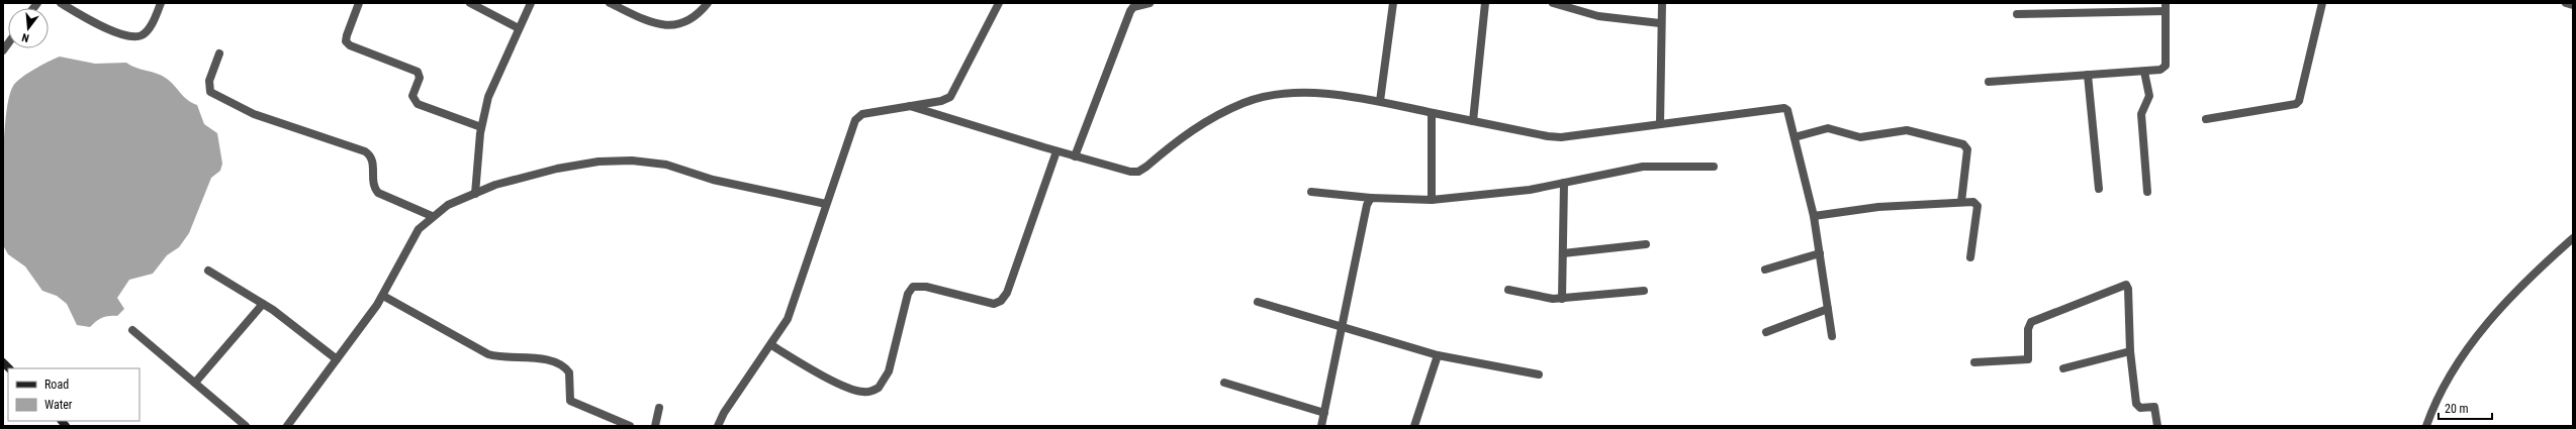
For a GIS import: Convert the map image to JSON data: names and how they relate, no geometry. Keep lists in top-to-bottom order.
{
  "legend": ["Road", "Water"],
  "scale_bar": "20 m",
  "north": "bottom"
}
